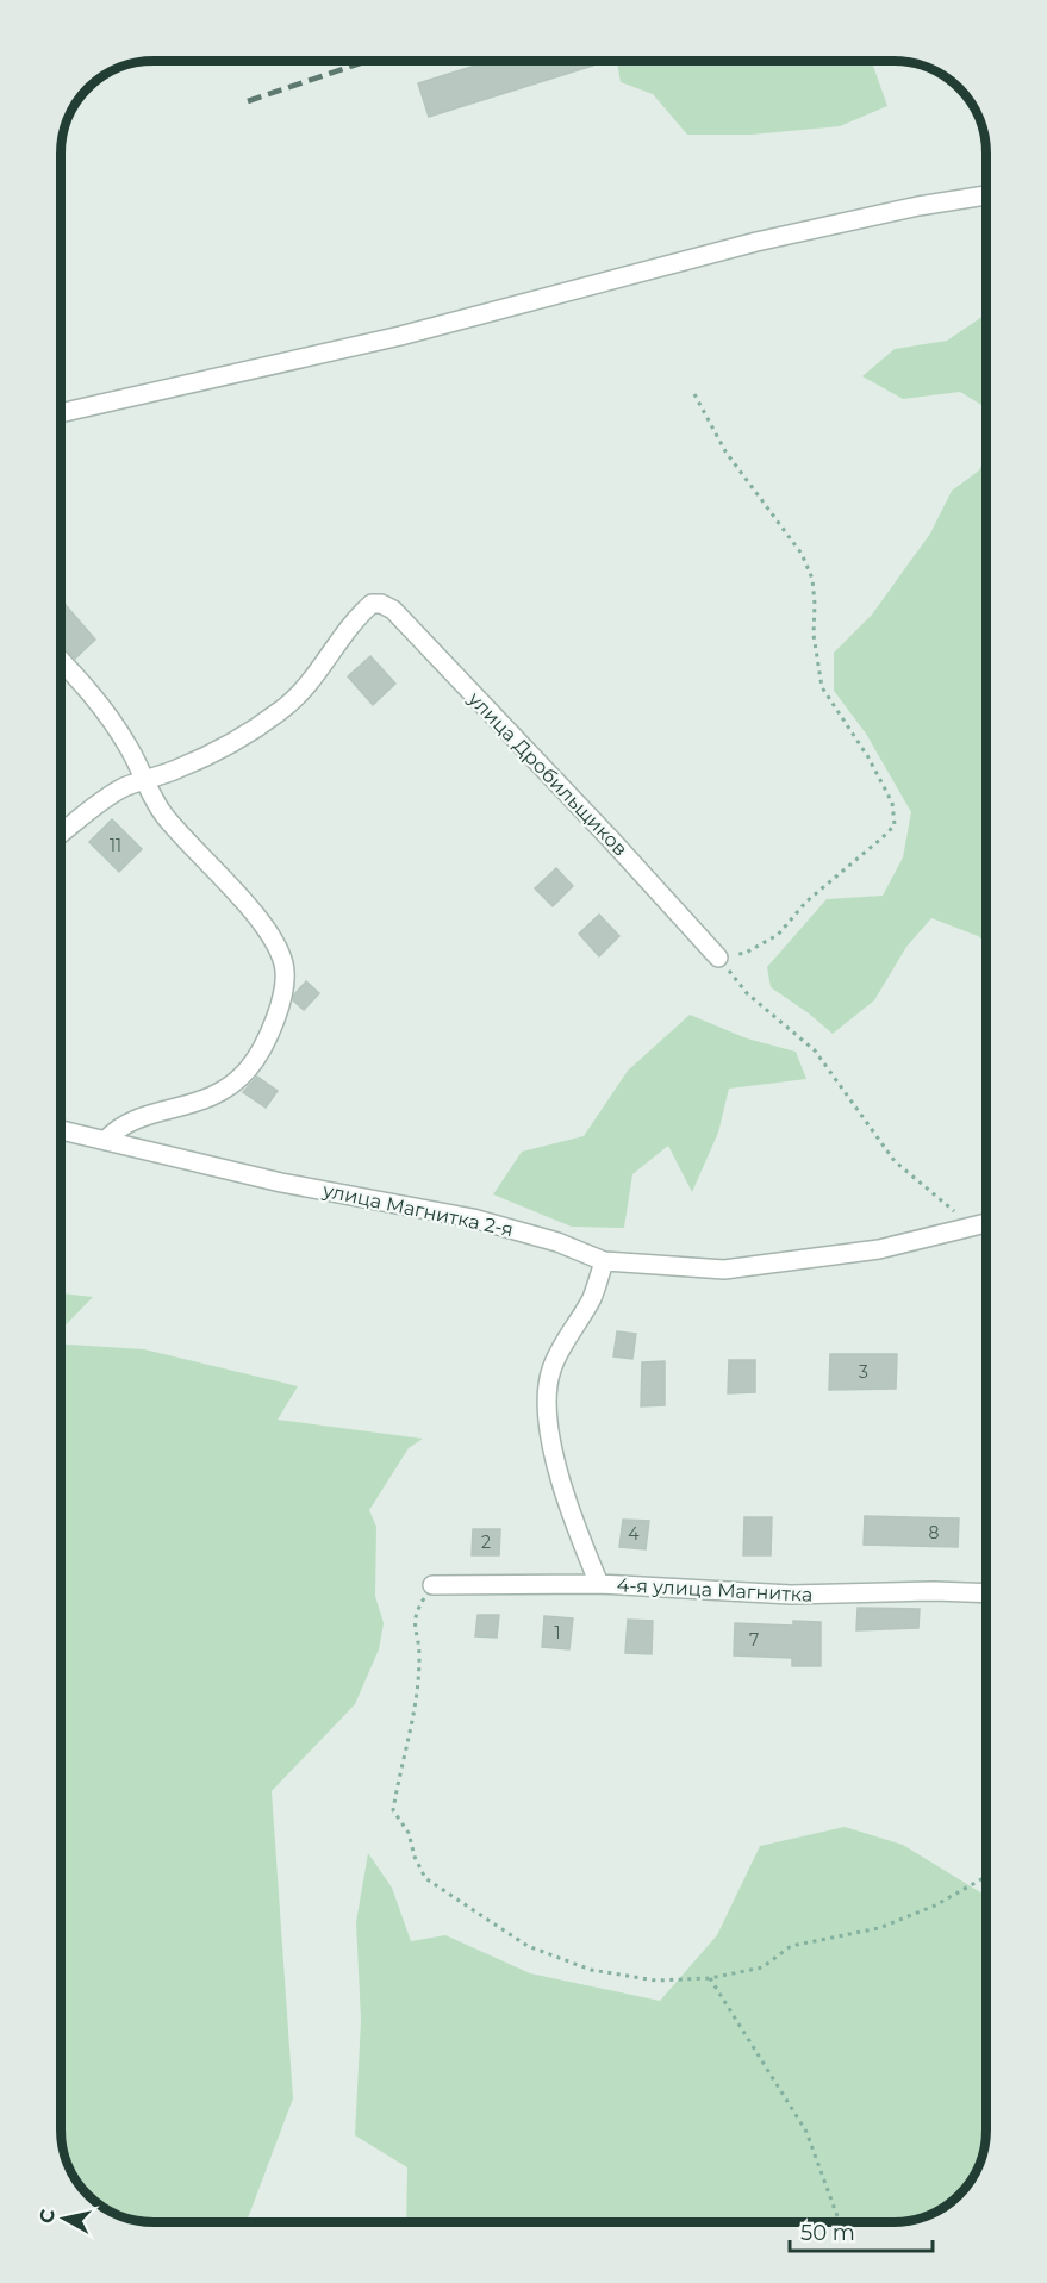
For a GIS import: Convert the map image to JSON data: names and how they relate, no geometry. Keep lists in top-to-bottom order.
{
  "streets": {
    "street": ["улица Дробильщиков", "улица Магнитка 2-я", "4-я улица Магнитка"]
  },
  "house_numbers": [
    "11",
    "3",
    "8",
    "4",
    "2",
    "1",
    "7"
  ],
  "scale_bar": "50 m",
  "north": "left"
}
